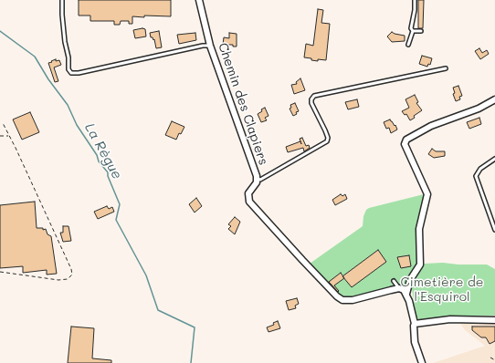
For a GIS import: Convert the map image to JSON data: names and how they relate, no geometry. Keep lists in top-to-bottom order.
{
  "streets": {
    "street": ["Chemin des Clapiers"]
  },
  "water": ["La Règue"],
  "parks": ["Cimetière de l'Esquirol"]
}
